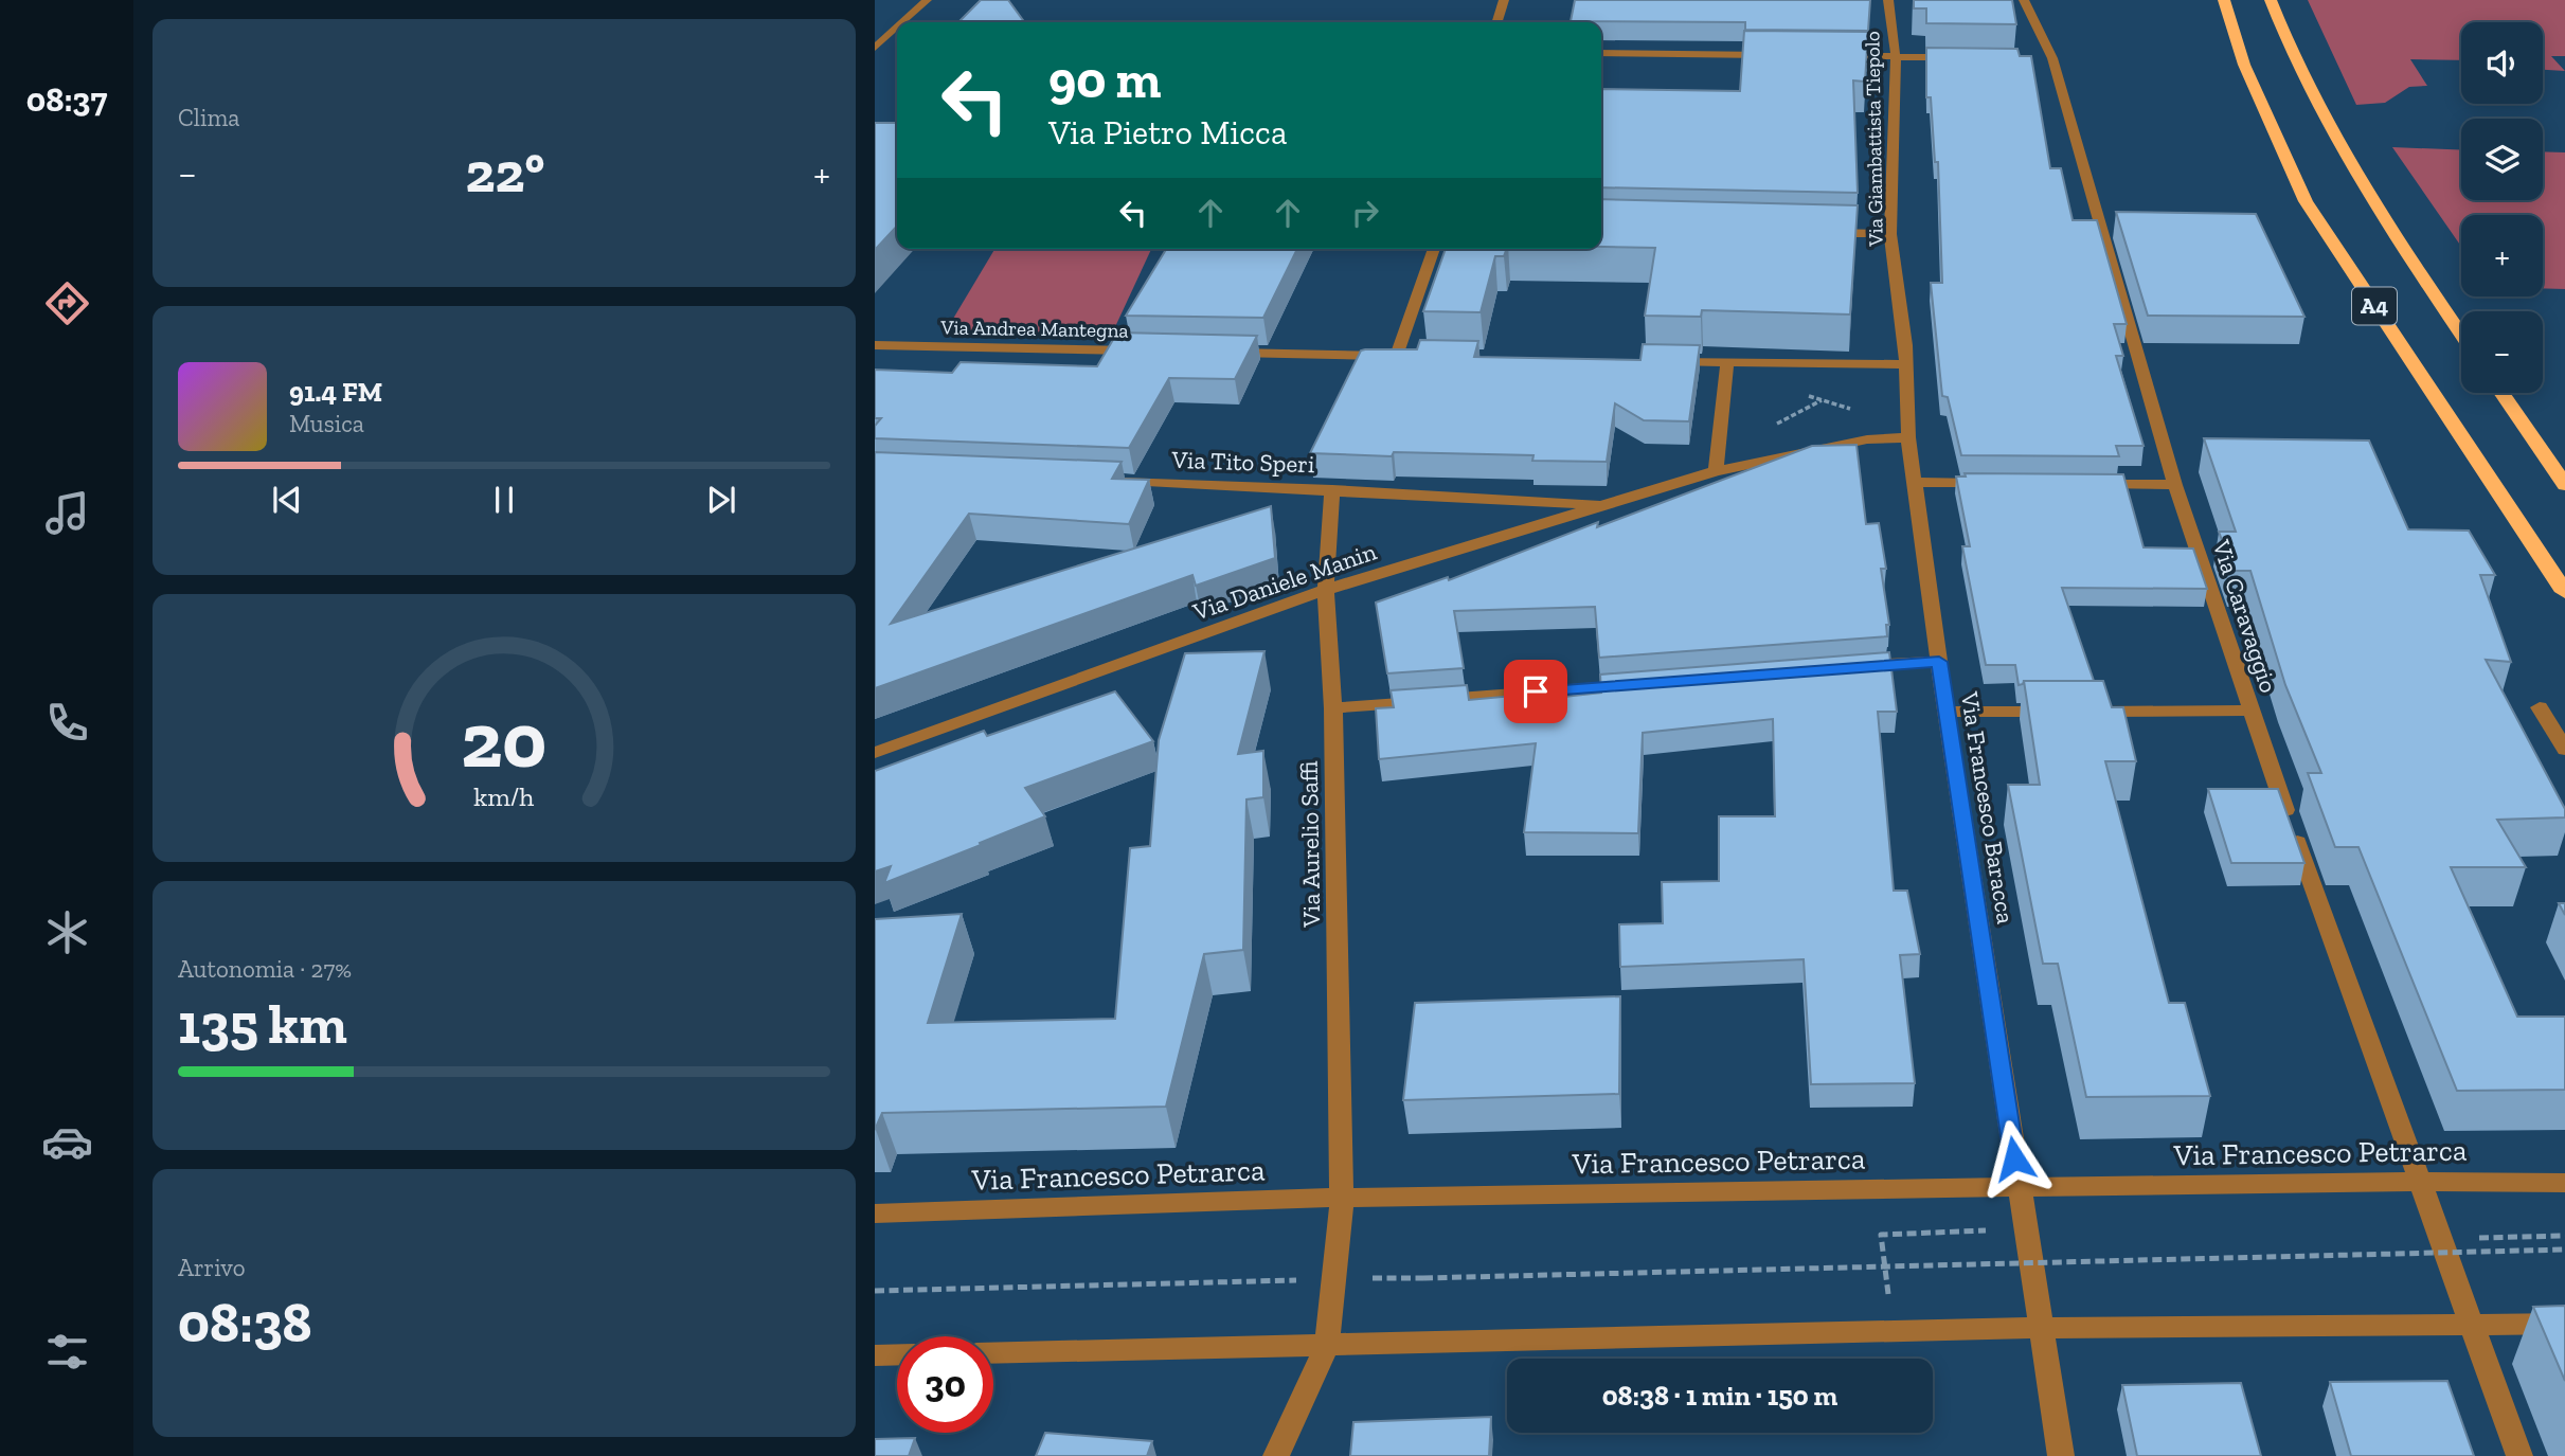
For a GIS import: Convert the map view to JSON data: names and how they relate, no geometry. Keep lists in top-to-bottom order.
{
  "streets": {
    "highway": ["A4"],
    "street": [
      "Via Giambattista Tiepolo",
      "Via Andrea Mantegna",
      "Via Tito Speri",
      "Via Daniele Manin",
      "Via Caravaggio",
      "Via Francesco Baracca",
      "Via Aurelio Saffi",
      "Via Francesco Petrarca"
    ]
  },
  "crossings": [
    ["Via Giambattista Tiepolo", "Via Daniele Manin"],
    ["Via Giambattista Tiepolo", "Via Francesco Baracca"],
    ["Via Tito Speri", "Via Daniele Manin"],
    ["Via Tito Speri", "Via Aurelio Saffi"],
    ["Via Daniele Manin", "Via Francesco Baracca"],
    ["Via Daniele Manin", "Via Aurelio Saffi"],
    ["Via Caravaggio", "Via Francesco Petrarca"],
    ["Via Francesco Baracca", "Via Francesco Petrarca"],
    ["Via Aurelio Saffi", "Via Francesco Petrarca"]
  ],
  "page": {
    "tabs": "08:37",
    "tile": [
      "Clima",
      ["Autonomia · 27%", "135 km"],
      ["Arrivo", "08:38"]
    ],
    "map_buttons": ["+", "−"],
    "turn": ["90 m", "Via Pietro Micca"],
    "heat": ["−", "22°", "+"],
    "song": ["91.4 FM", "Musica"],
    "limit": "30",
    "trip": "08:38 · 1 min · 150 m",
    "gauge": ["20", "km/h"]
  }
}
